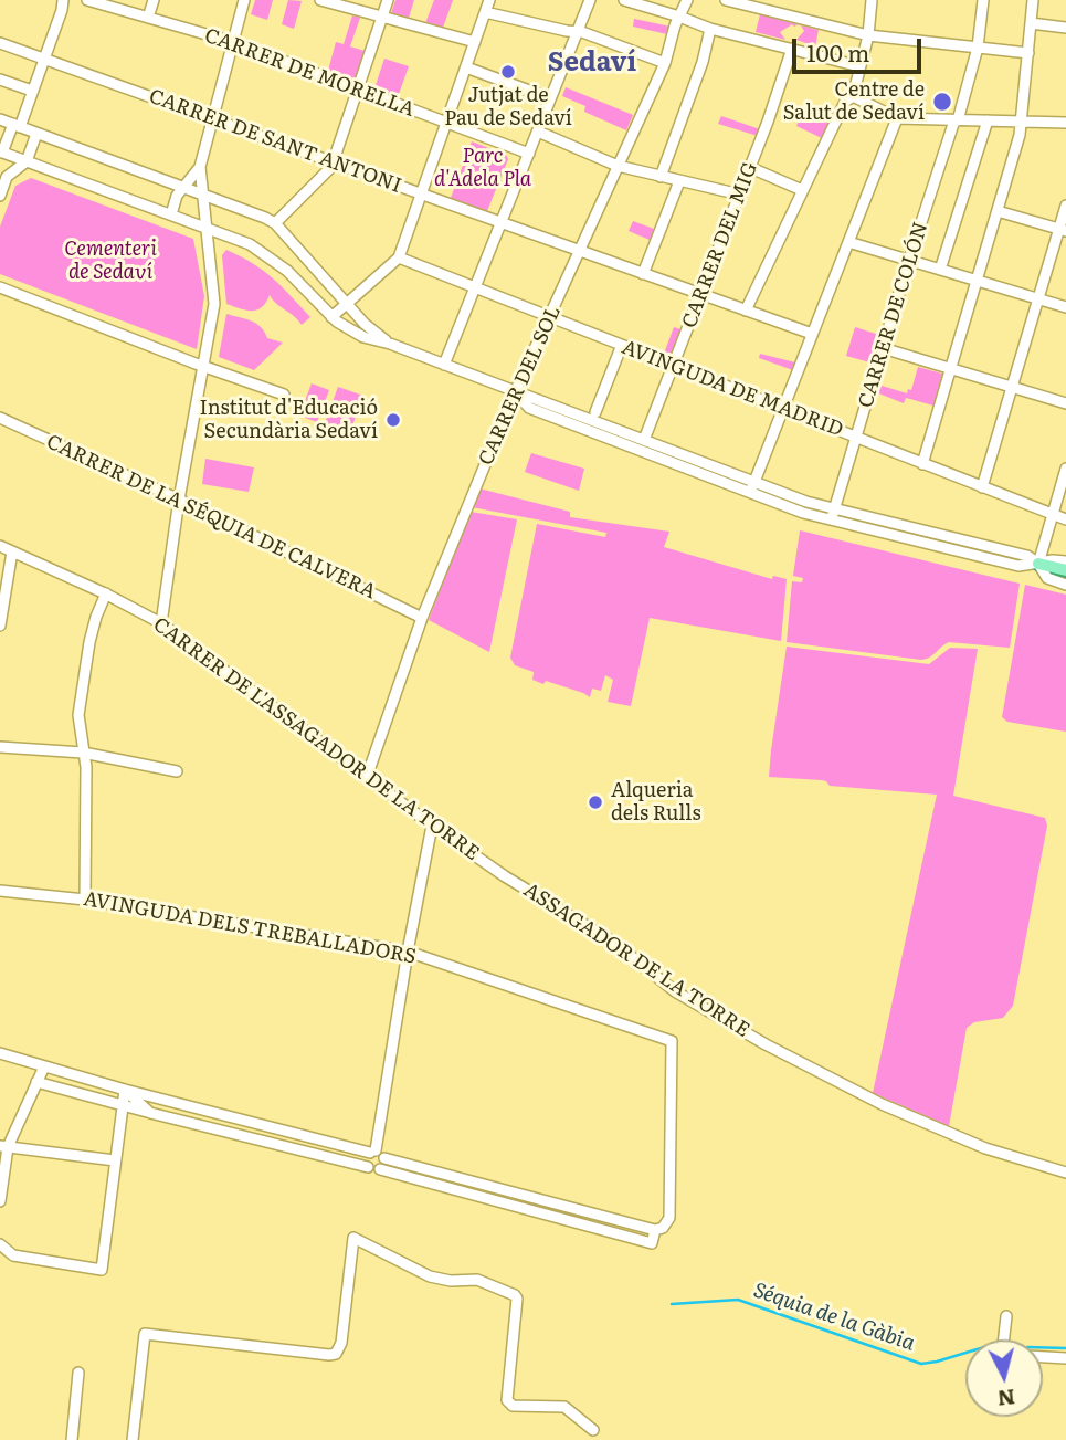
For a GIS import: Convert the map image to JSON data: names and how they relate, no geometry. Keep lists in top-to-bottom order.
{
  "streets": {
    "street": [
      "CARRER DE MORELLA",
      "CARRER DE SANT ANTONI",
      "CARRER DEL MIG",
      "CARRER DE COLÓN",
      "CARRER DEL SOL",
      "AVINGUDA DE MADRID",
      "CARRER DE LA SÉQUIA DE CALVERA",
      "CARRER DE L'ASSAGADOR DE LA TORRE",
      "AVINGUDA DELS TREBALLADORS",
      "ASSAGADOR DE LA TORRE"
    ]
  },
  "crossings": [
    ["CARRER DE SANT ANTONI", "CARRER DEL MIG"],
    ["CARRER DE SANT ANTONI", "CARRER DEL SOL"],
    ["CARRER DEL MIG", "AVINGUDA DE MADRID"],
    ["CARRER DE COLÓN", "AVINGUDA DE MADRID"],
    ["CARRER DEL SOL", "AVINGUDA DE MADRID"],
    ["CARRER DEL SOL", "CARRER DE LA SÉQUIA DE CALVERA"],
    ["CARRER DEL SOL", "CARRER DE L'ASSAGADOR DE LA TORRE"],
    ["CARRER DE L'ASSAGADOR DE LA TORRE", "ASSAGADOR DE LA TORRE"]
  ],
  "districts": ["Sedaví"],
  "water": ["Séquia de la Gàbia"],
  "parks": ["Parc d'Adela Pla", "Cementeri de Sedaví"],
  "places": [
    "Jutjat de Pau de Sedaví",
    "Centre de Salut de Sedaví",
    "Institut d'Educació Secundària Sedaví",
    "Alqueria dels Rulls"
  ],
  "scale_bar": "100 m",
  "north": "bottom"
}
